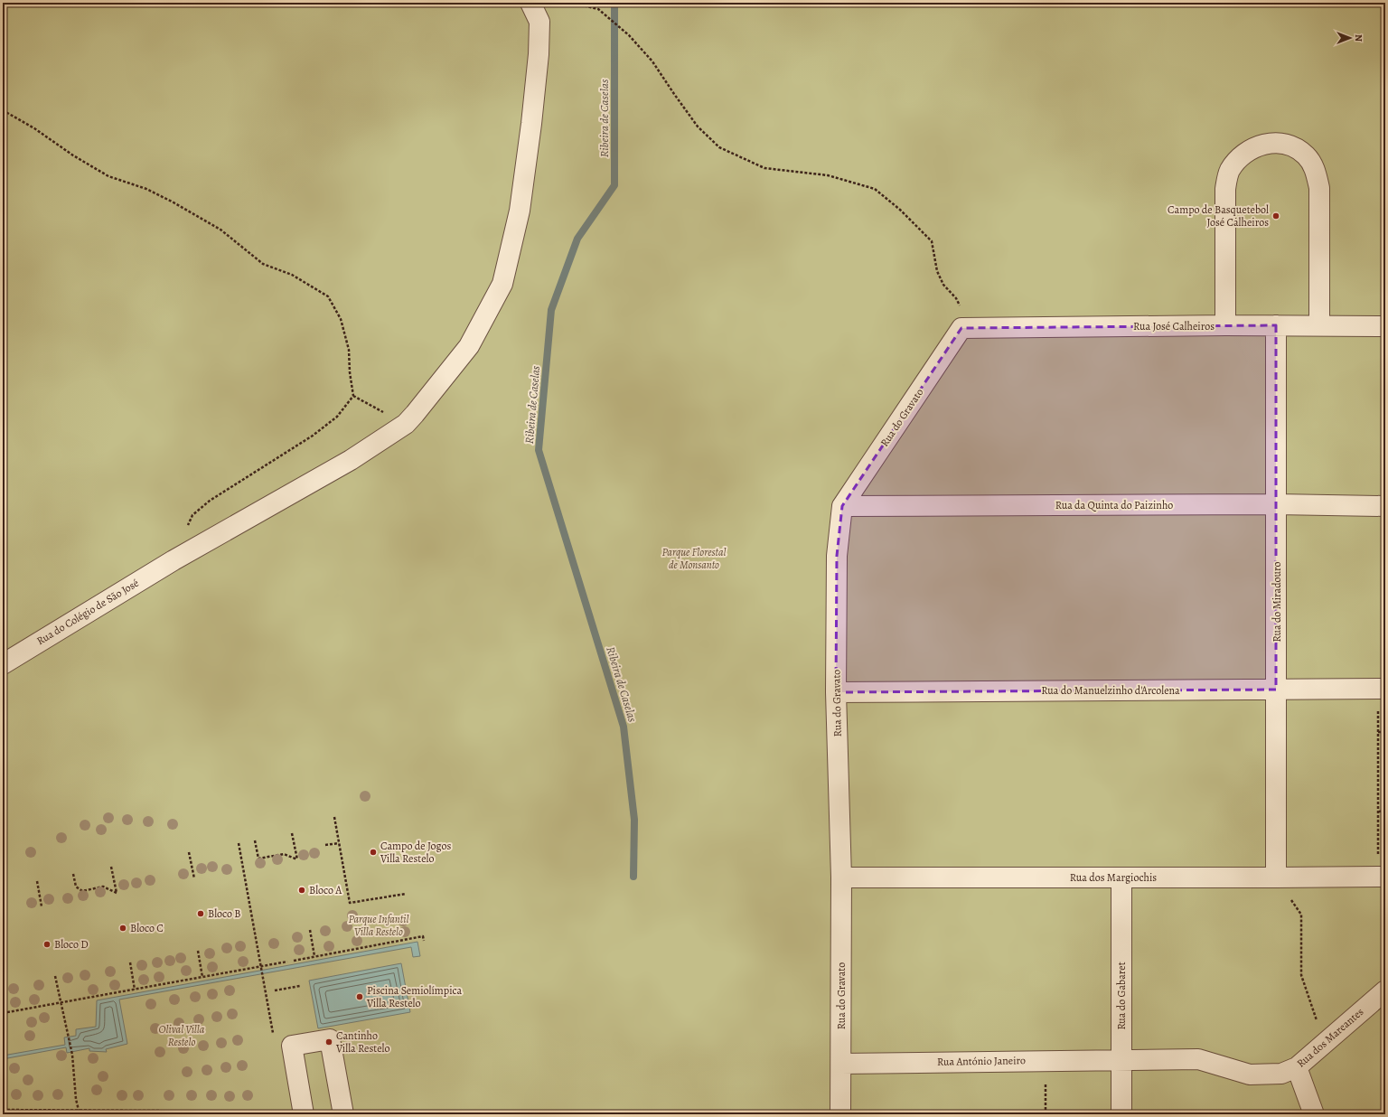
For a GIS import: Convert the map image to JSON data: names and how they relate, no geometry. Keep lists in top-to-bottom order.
{
  "streets": {
    "street": [
      "Rua José Calheiros",
      "Rua do Gravato",
      "Rua da Quinta do Paizinho",
      "Rua do Miradouro",
      "Rua do Colégio de São José",
      "Rua do Manuelzinho d'Arcolena",
      "Rua dos Margiochis",
      "Rua do Gabaret",
      "Rua dos Mareantes",
      "Rua António Janeiro"
    ]
  },
  "crossings": [
    ["Rua José Calheiros", "Rua do Gravato"],
    ["Rua José Calheiros", "Rua do Miradouro"],
    ["Rua do Gravato", "Rua da Quinta do Paizinho"],
    ["Rua do Gravato", "Rua do Manuelzinho d'Arcolena"],
    ["Rua do Gravato", "Rua dos Margiochis"],
    ["Rua do Gravato", "Rua António Janeiro"],
    ["Rua da Quinta do Paizinho", "Rua do Miradouro"],
    ["Rua do Miradouro", "Rua do Manuelzinho d'Arcolena"],
    ["Rua do Miradouro", "Rua dos Margiochis"],
    ["Rua dos Margiochis", "Rua do Gabaret"],
    ["Rua do Gabaret", "Rua dos Mareantes"],
    ["Rua do Gabaret", "Rua António Janeiro"],
    ["Rua dos Mareantes", "Rua António Janeiro"]
  ],
  "water": ["Ribeira de Caselas"],
  "parks": ["Parque Florestal de Monsanto", "Parque Infantil Villa Restelo", "Olival Villa Restelo"],
  "places": [
    "Campo de Basquetebol José Calheiros",
    "Campo de Jogos Villa Restelo",
    "Bloco A",
    "Bloco B",
    "Bloco C",
    "Bloco D",
    "Piscina Semiolímpica Villa Restelo",
    "Cantinho Villa Restelo"
  ],
  "north": "right"
}
